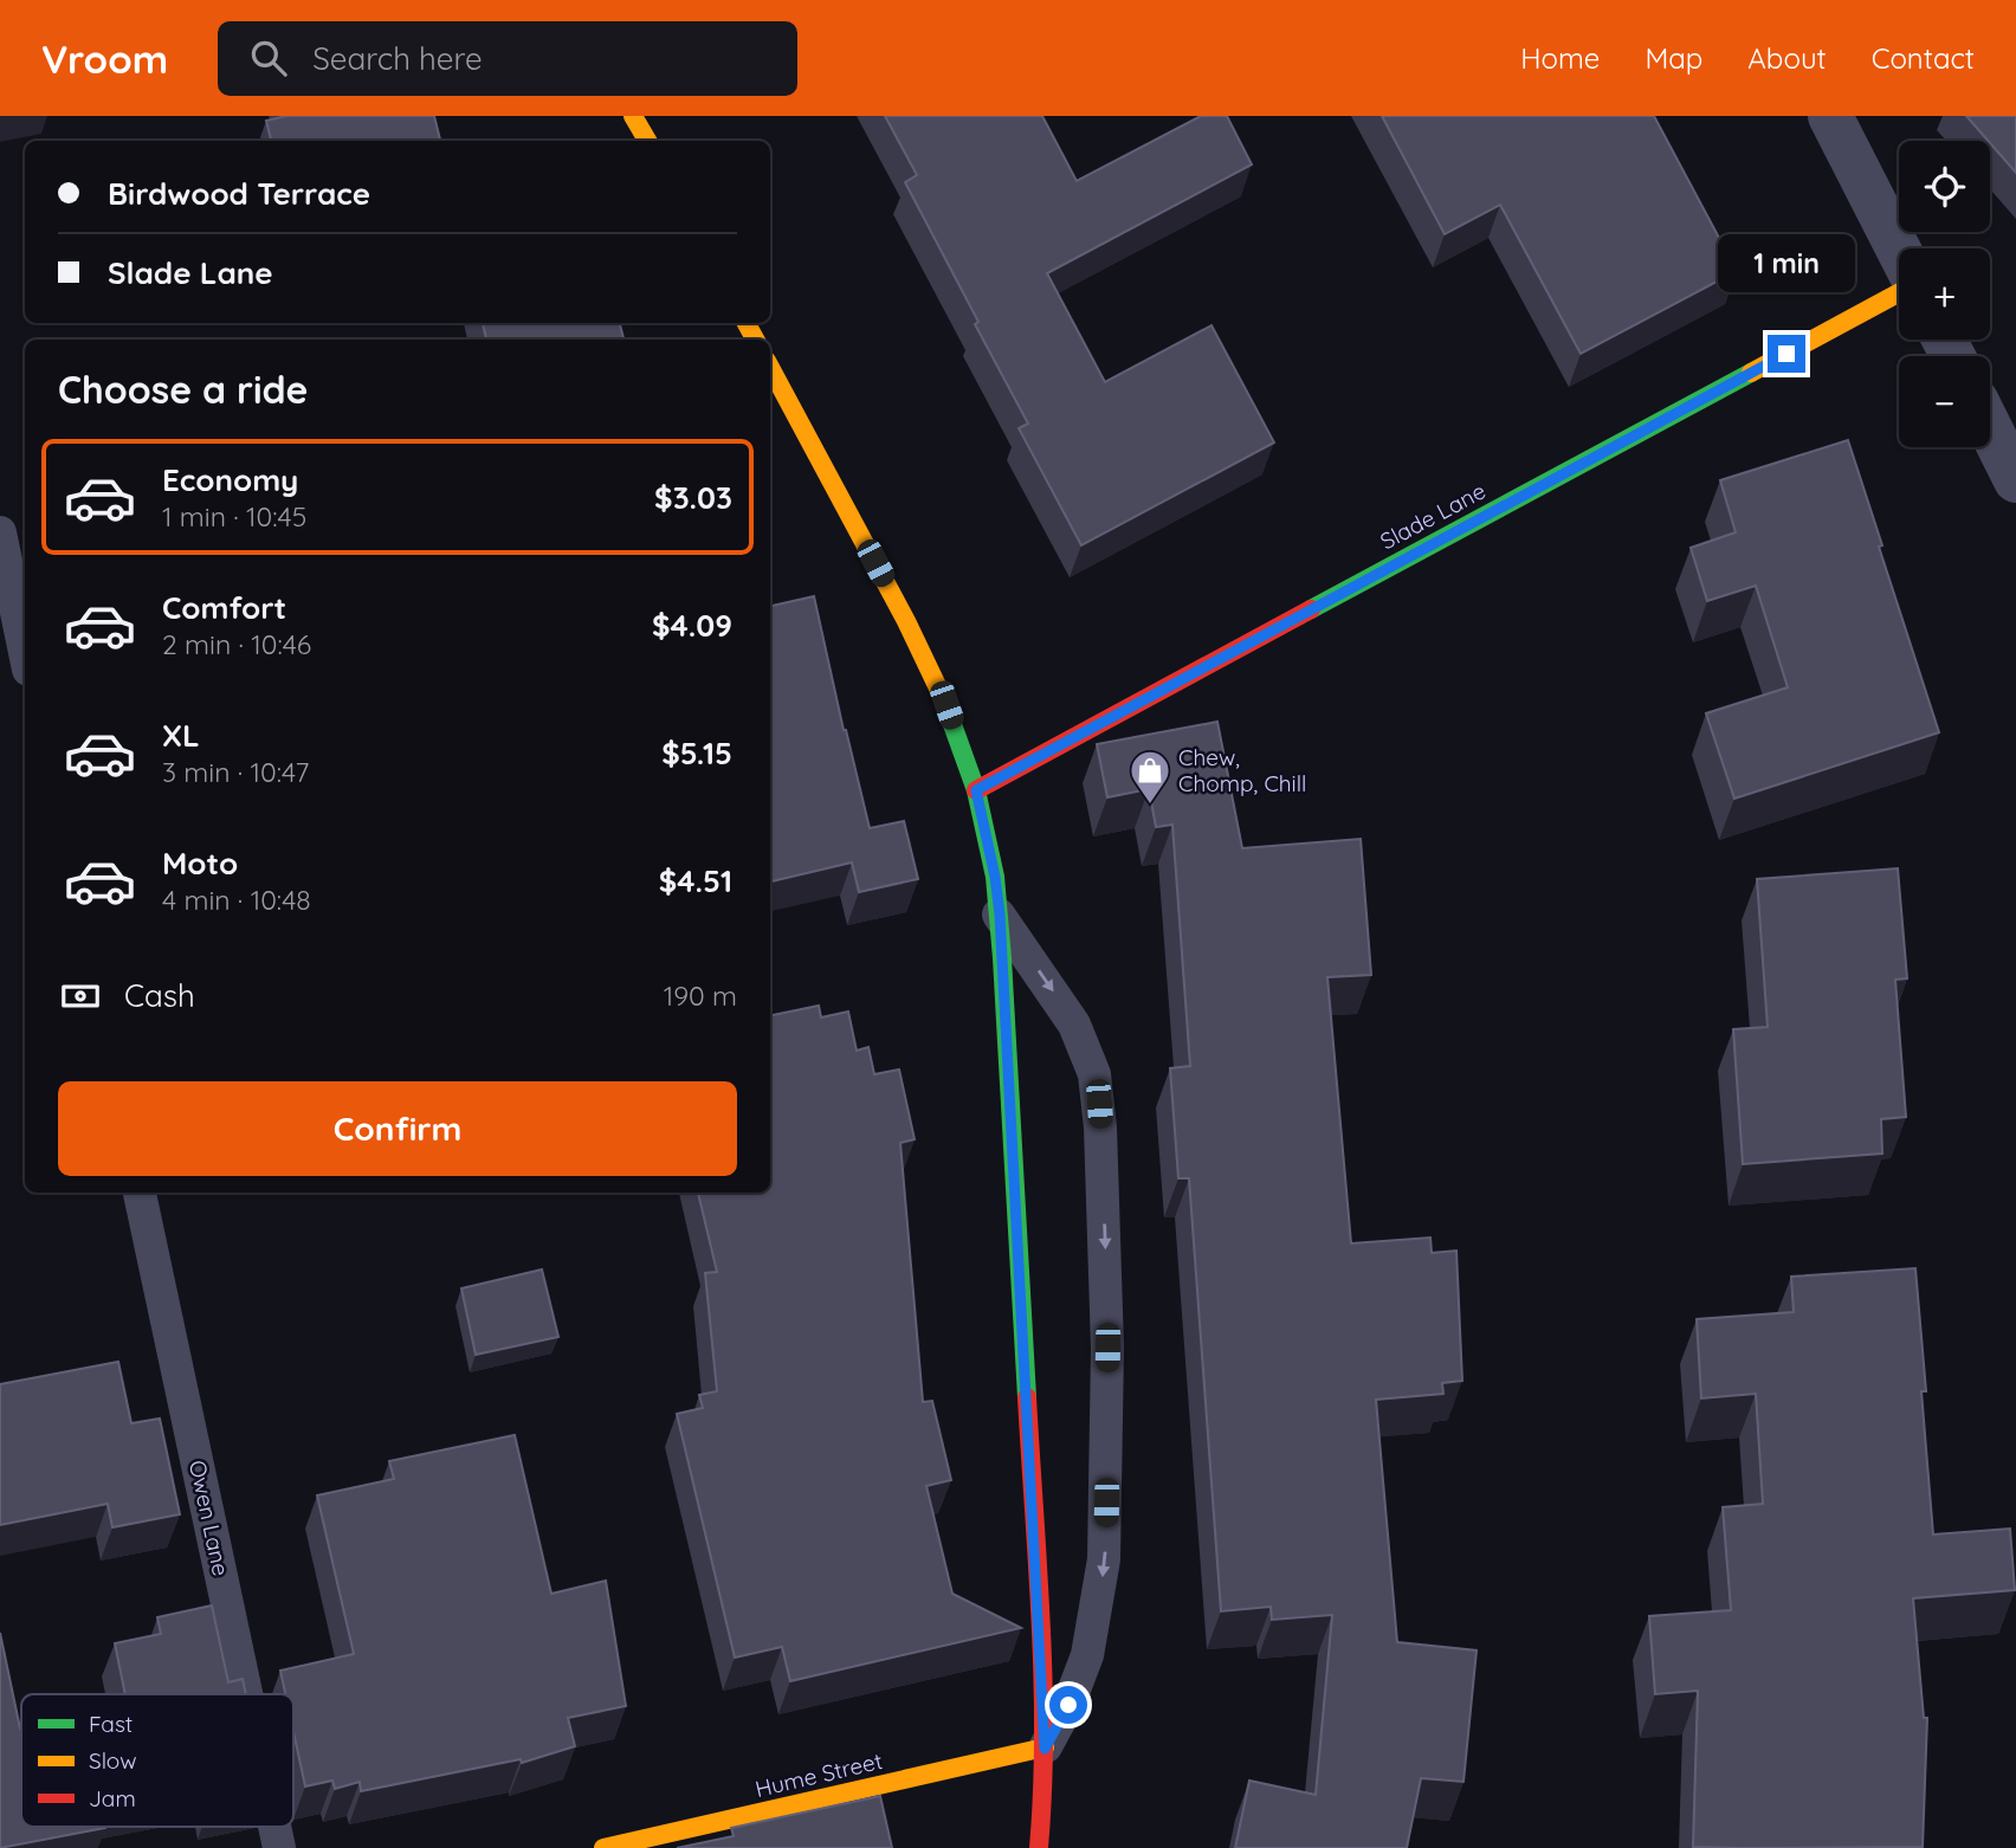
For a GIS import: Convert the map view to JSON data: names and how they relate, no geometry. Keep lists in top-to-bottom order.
{
  "streets": {
    "street": ["Slade Lane", "Hume Street"],
    "lane": ["Owen Lane"]
  },
  "places": {
    "shop": ["Chew, Chomp, Chill"]
  },
  "legend": ["Fast", "Slow", "Jam"],
  "page": {
    "header": "Vroom",
    "search": "Search here",
    "nav": [
      "Home",
      "Map",
      "About",
      "Contact"
    ],
    "map_buttons": ["+", "−"],
    "banner": ["Birdwood Terrace", "Slade Lane"],
    "bubble": "1 min",
    "heading": "Choose a ride",
    "list": [
      {
        "name": "Economy",
        "note": "1 min · 10:45",
        "value": "$3.03"
      },
      {
        "name": "Comfort",
        "note": "2 min · 10:46",
        "value": "$4.09"
      },
      {
        "name": "XL",
        "note": "3 min · 10:47",
        "value": "$5.15"
      },
      {
        "name": "Moto",
        "note": "4 min · 10:48",
        "value": "$4.51"
      }
    ],
    "pay": ["Cash", "190 m"],
    "buttons": "Confirm"
  }
}
